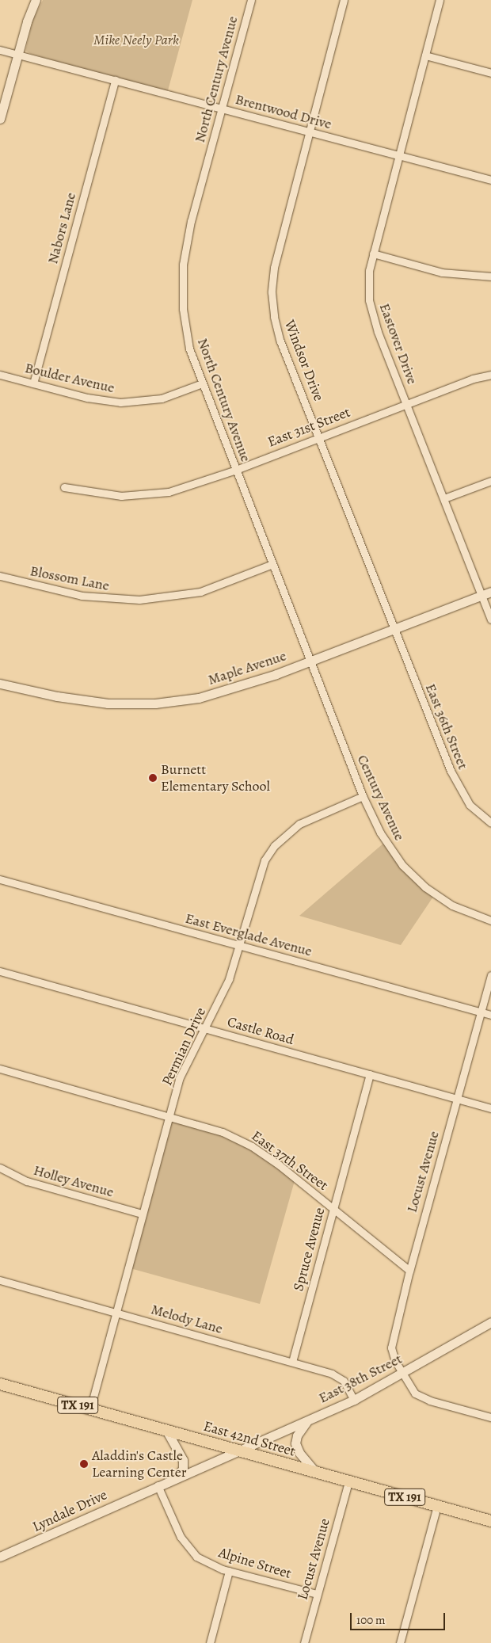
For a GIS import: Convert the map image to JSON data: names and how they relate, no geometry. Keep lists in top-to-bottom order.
{
  "streets": {
    "highway": ["TX 191", "East 42nd Street"],
    "street": [
      "North Century Avenue",
      "Brentwood Drive",
      "Nabors Lane",
      "Eastover Drive",
      "Windsor Drive",
      "Boulder Avenue",
      "East 31st Street",
      "Blossom Lane",
      "Maple Avenue",
      "East 36th Street",
      "Century Avenue",
      "East Everglade Avenue",
      "Castle Road",
      "Permian Drive",
      "East 37th Street",
      "Locust Avenue",
      "Holley Avenue",
      "Spruce Avenue",
      "Melody Lane",
      "East 38th Street",
      "Lyndale Drive",
      "Alpine Street"
    ]
  },
  "crossings": [
    ["North Century Avenue", "Brentwood Drive"],
    ["North Century Avenue", "Boulder Avenue"],
    ["North Century Avenue", "East 31st Street"],
    ["North Century Avenue", "Blossom Lane"],
    ["North Century Avenue", "Maple Avenue"],
    ["North Century Avenue", "Century Avenue"],
    ["Brentwood Drive", "Nabors Lane"],
    ["Brentwood Drive", "Eastover Drive"],
    ["Brentwood Drive", "Windsor Drive"],
    ["Nabors Lane", "Boulder Avenue"],
    ["Eastover Drive", "East 31st Street"],
    ["Eastover Drive", "Maple Avenue"],
    ["Windsor Drive", "East 31st Street"],
    ["Windsor Drive", "Maple Avenue"],
    ["Windsor Drive", "East 36th Street"],
    ["Maple Avenue", "East 36th Street"],
    ["Maple Avenue", "Century Avenue"],
    ["Century Avenue", "Permian Drive"],
    ["East Everglade Avenue", "Permian Drive"],
    ["East Everglade Avenue", "Locust Avenue"],
    ["Castle Road", "Permian Drive"],
    ["Castle Road", "Locust Avenue"],
    ["Castle Road", "Spruce Avenue"],
    ["Permian Drive", "East 37th Street"],
    ["Permian Drive", "Holley Avenue"],
    ["Permian Drive", "Melody Lane"],
    ["Permian Drive", "East 42nd Street"],
    ["East 37th Street", "Locust Avenue"],
    ["East 37th Street", "Spruce Avenue"],
    ["Locust Avenue", "East 38th Street"],
    ["Locust Avenue", "East 42nd Street"],
    ["Locust Avenue", "Alpine Street"],
    ["Spruce Avenue", "Melody Lane"],
    ["Melody Lane", "East 38th Street"],
    ["East 38th Street", "East 42nd Street"],
    ["East 38th Street", "Lyndale Drive"],
    ["East 42nd Street", "Lyndale Drive"],
    ["Lyndale Drive", "Alpine Street"]
  ],
  "parks": ["Mike Neely Park"],
  "places": ["Burnett Elementary School", "Aladdin's Castle Learning Center"],
  "scale_bar": "100 m"
}
